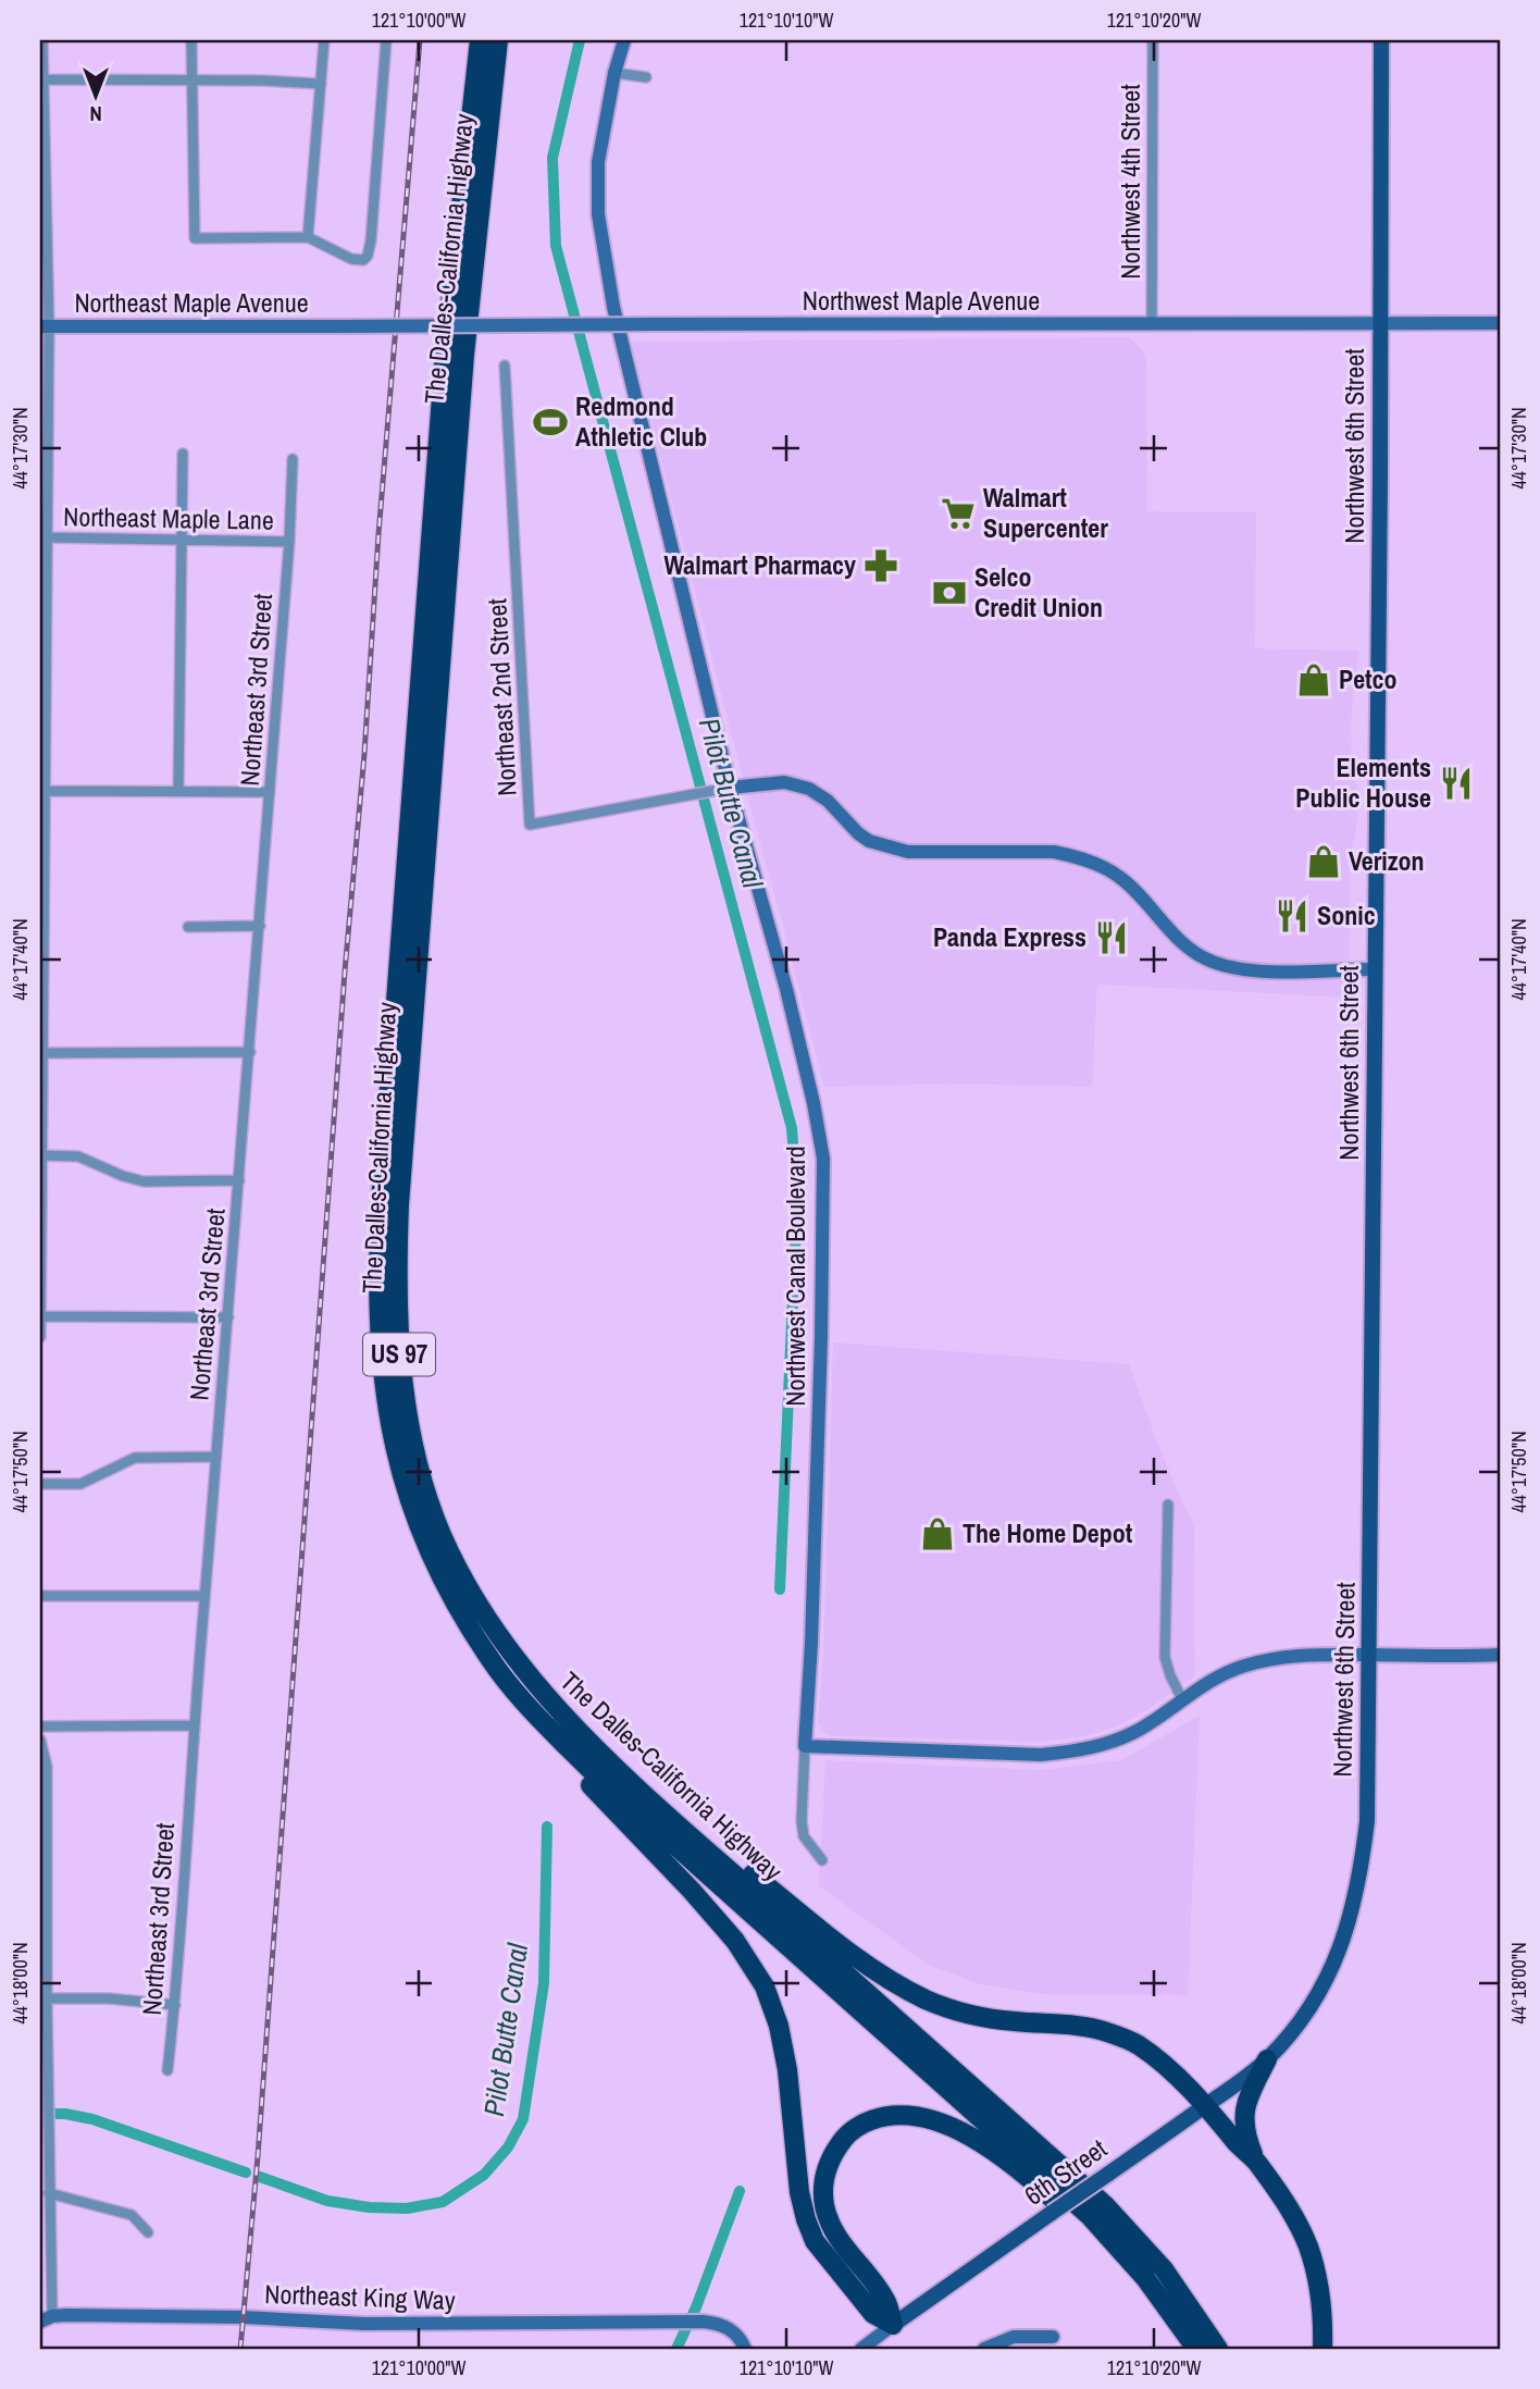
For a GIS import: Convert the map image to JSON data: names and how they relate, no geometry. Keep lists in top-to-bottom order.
{
  "streets": {
    "highway": ["The Dalles-California Highway", "US 97"],
    "main road": ["Northwest 6th Street", "6th Street"],
    "street": [
      "Northwest 4th Street",
      "Northwest Maple Avenue",
      "Northeast Maple Avenue",
      "Northeast Maple Lane",
      "Northeast 3rd Street",
      "Northeast 2nd Street",
      "Northwest Canal Boulevard",
      "Northeast King Way"
    ]
  },
  "crossings": [
    ["Northwest 4th Street", "Northwest Maple Avenue"],
    ["Northwest Maple Avenue", "Northeast Maple Avenue"],
    ["Northwest Maple Avenue", "Northwest 6th Street"],
    ["Northwest 6th Street", "6th Street"],
    ["Northeast Maple Lane", "Northeast 3rd Street"],
    ["Northeast 2nd Street", "Northwest Canal Boulevard"]
  ],
  "water": ["Pilot Butte Canal"],
  "places": {
    "sports": ["Redmond Athletic Club"],
    "supermarket": ["Walmart Supercenter"],
    "pharmacy": ["Walmart Pharmacy"],
    "bank": ["Selco Credit Union"],
    "shop": ["Petco", "Verizon", "The Home Depot"],
    "restaurant": ["Elements Public House", "Sonic", "Panda Express"]
  },
  "north": "bottom",
  "coordinates": [
    "121°10'00\"W",
    "121°10'10\"W",
    "121°10'20\"W",
    "44°17'30\"N",
    "44°17'40\"N",
    "44°17'50\"N",
    "44°18'00\"N"
  ]
}
